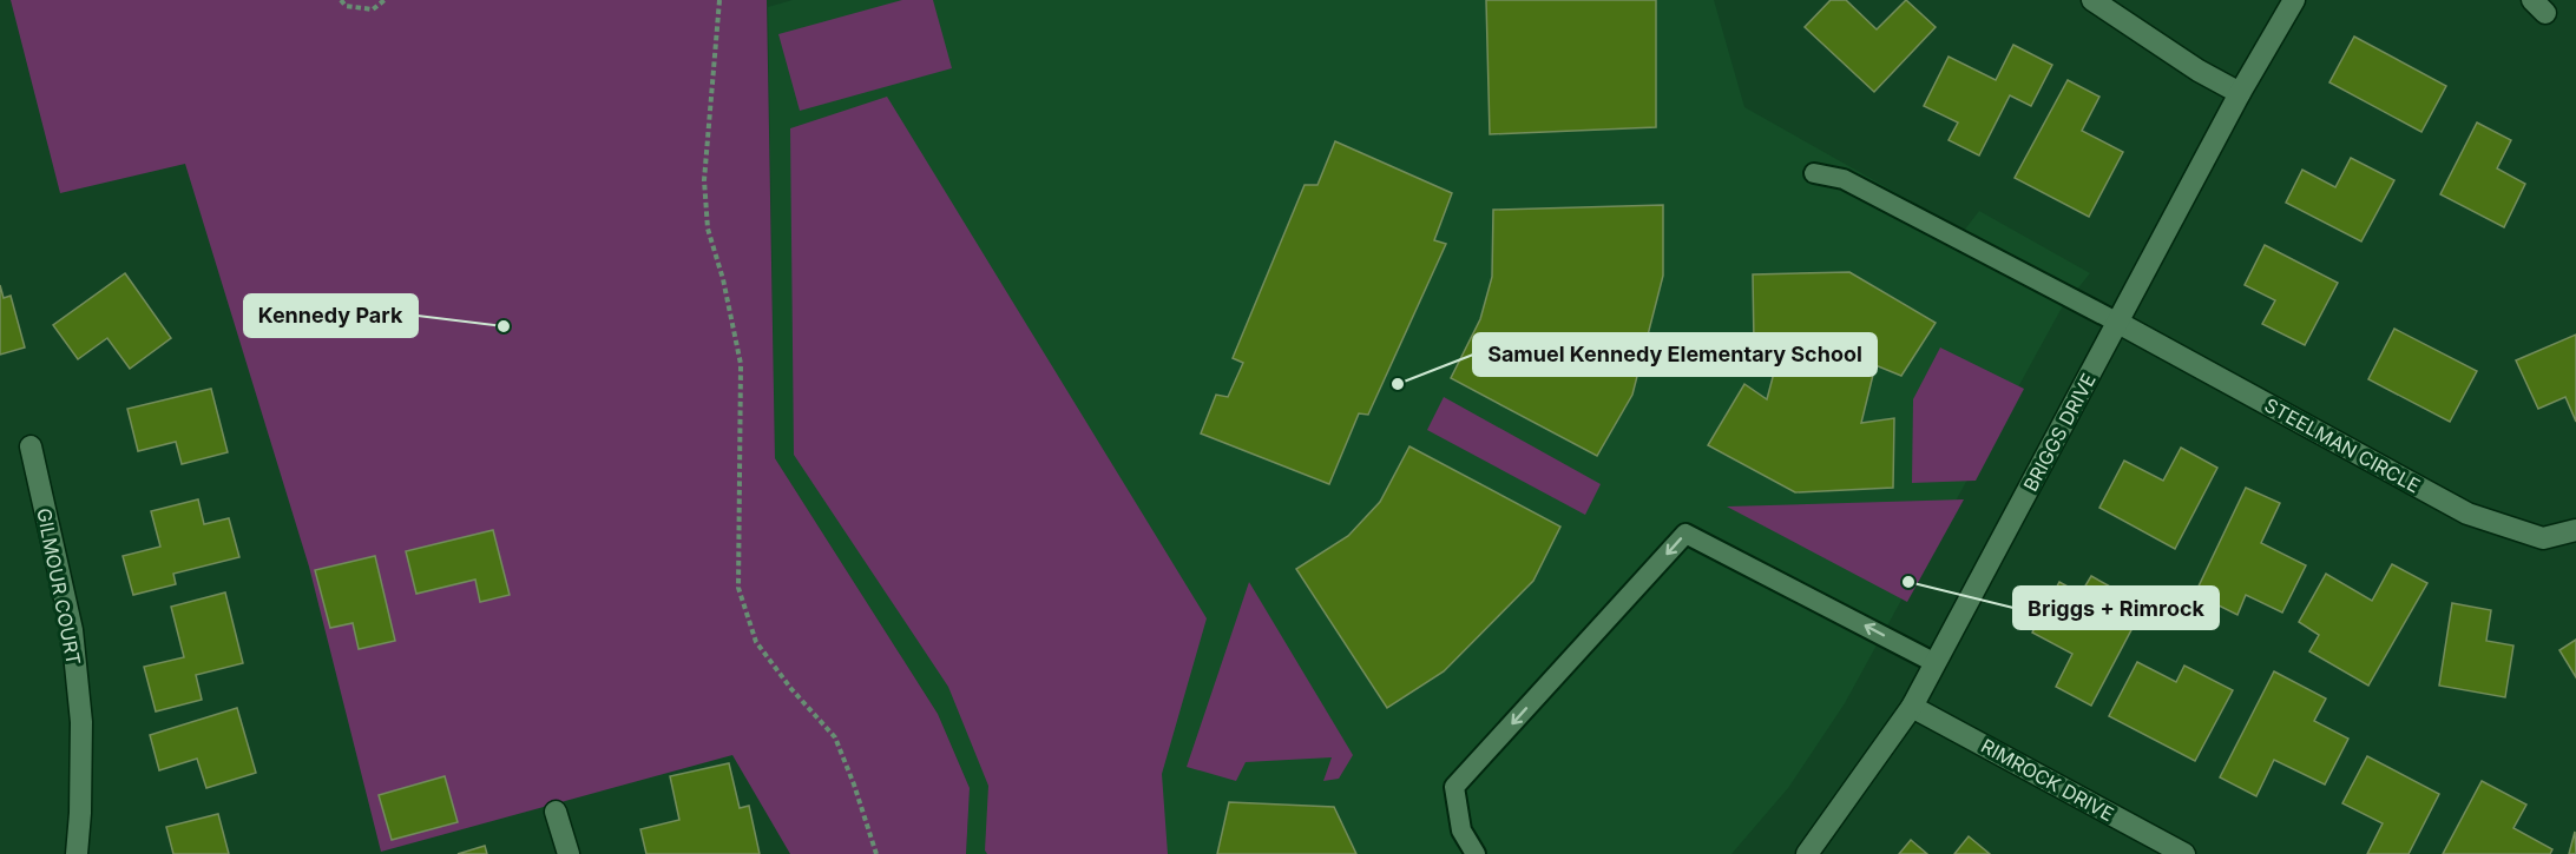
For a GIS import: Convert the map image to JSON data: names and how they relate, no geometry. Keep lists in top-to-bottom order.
{
  "streets": {
    "street": [
      "BRIGGS DRIVE",
      "STEELMAN CIRCLE",
      "GILMOUR COURT",
      "RIMROCK DRIVE"
    ]
  },
  "crossings": [
    ["BRIGGS DRIVE", "STEELMAN CIRCLE"],
    ["BRIGGS DRIVE", "RIMROCK DRIVE"]
  ],
  "places": ["Kennedy Park", "Samuel Kennedy Elementary School", "Briggs + Rimrock"]
}
